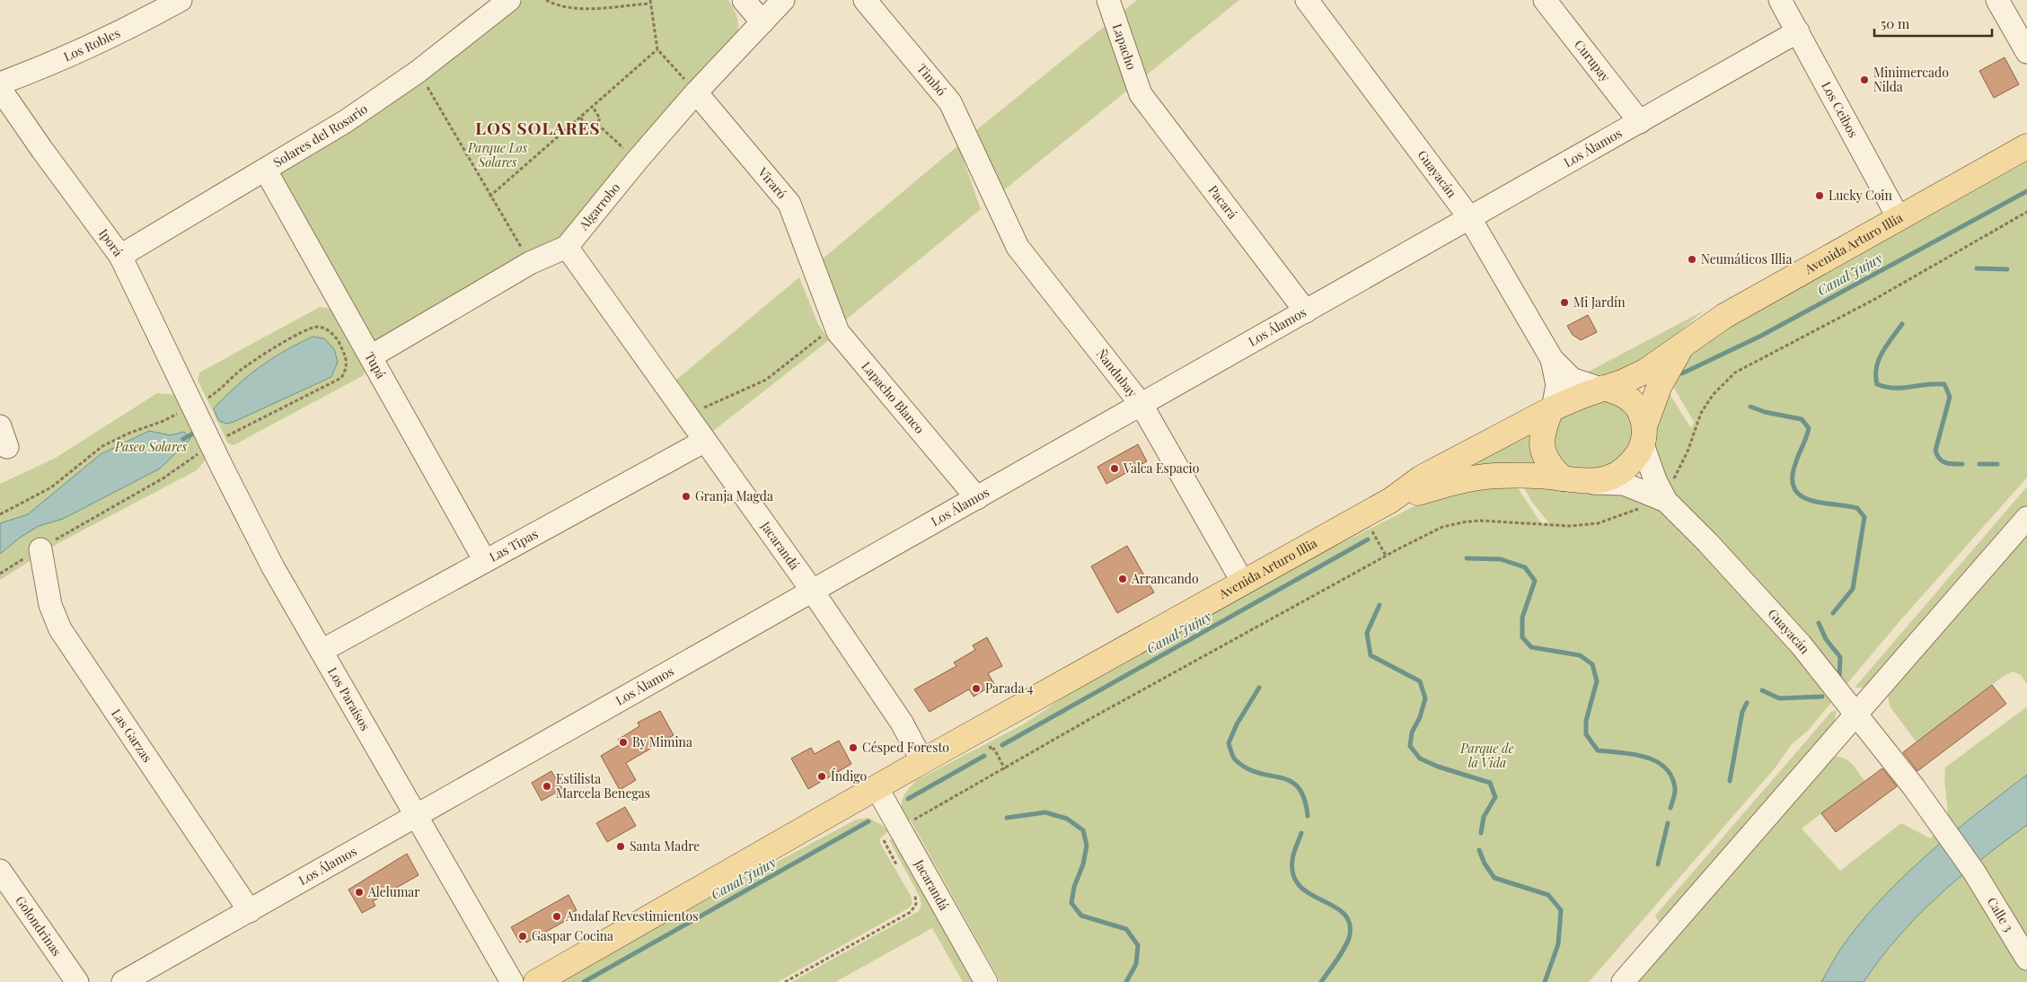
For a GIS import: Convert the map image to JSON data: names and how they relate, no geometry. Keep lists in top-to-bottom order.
{
  "streets": {
    "main road": ["Avenida Arturo Illia"],
    "street": [
      "Los Robles",
      "Lapacho",
      "Curupay",
      "Timbó",
      "Los Ceibos",
      "Solares del Rosario",
      "Los Álamos",
      "Guayacán",
      "Viraró",
      "Pacará",
      "Algarrobo",
      "Iporá",
      "Tupá",
      "Ñandubay",
      "Lapacho Blanco",
      "Las Tipas",
      "Jacarandá",
      "Los Paraísos",
      "Las Garzas",
      "Calle 3",
      "Golondrinas"
    ]
  },
  "crossings": [
    ["Lapacho", "Pacará"],
    ["Curupay", "Los Álamos"],
    ["Timbó", "Ñandubay"],
    ["Los Ceibos", "Los Álamos"],
    ["Los Ceibos", "Avenida Arturo Illia"],
    ["Solares del Rosario", "Iporá"],
    ["Solares del Rosario", "Tupá"],
    ["Los Álamos", "Guayacán"],
    ["Los Álamos", "Pacará"],
    ["Los Álamos", "Ñandubay"],
    ["Los Álamos", "Lapacho Blanco"],
    ["Los Álamos", "Jacarandá"],
    ["Los Álamos", "Los Paraísos"],
    ["Los Álamos", "Las Garzas"],
    ["Guayacán", "Avenida Arturo Illia"],
    ["Guayacán", "Calle 3"],
    ["Viraró", "Algarrobo"],
    ["Viraró", "Lapacho Blanco"],
    ["Algarrobo", "Tupá"],
    ["Algarrobo", "Jacarandá"],
    ["Iporá", "Los Paraísos"],
    ["Avenida Arturo Illia", "Ñandubay"],
    ["Avenida Arturo Illia", "Jacarandá"],
    ["Tupá", "Las Tipas"],
    ["Las Tipas", "Jacarandá"],
    ["Las Tipas", "Los Paraísos"]
  ],
  "districts": ["LOS SOLARES"],
  "water": ["Canal Jujuy"],
  "parks": ["Parque Los Solares", "Paseo Solares", "Parque de la Vida"],
  "places": [
    "Minimercado Nilda",
    "Lucky Coin",
    "Neumáticos Illia",
    "Mi Jardín",
    "Valca Espacio",
    "Granja Magda",
    "Arrancando",
    "Parada 4",
    "By Mimina",
    "Césped Foresto",
    "Índigo",
    "Estilista Marcela Benegas",
    "Santa Madre",
    "Alelumar",
    "Andalaf Revestimientos",
    "Gaspar Cocina"
  ],
  "scale_bar": "50 m"
}
